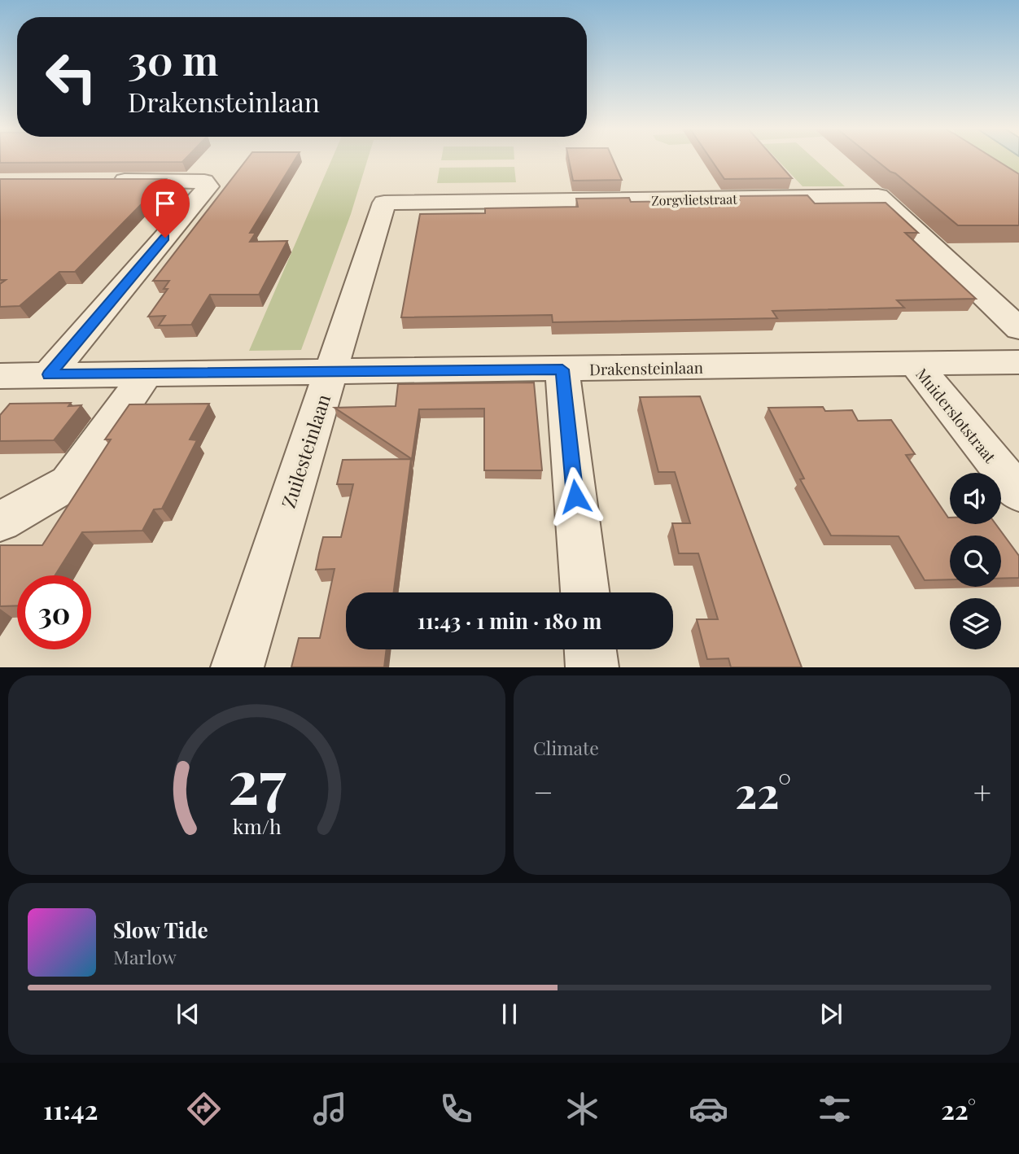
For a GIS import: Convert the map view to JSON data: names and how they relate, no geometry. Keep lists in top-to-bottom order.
{
  "streets": {
    "street": [
      "Zorgvlietstraat",
      "Drakensteinlaan",
      "Muiderslotstraat",
      "Zuilesteinlaan"
    ]
  },
  "crossings": [
    ["Zorgvlietstraat", "Zuilesteinlaan"],
    ["Drakensteinlaan", "Muiderslotstraat"],
    ["Drakensteinlaan", "Zuilesteinlaan"]
  ],
  "page": {
    "turn": ["30 m", "Drakensteinlaan"],
    "limit": "30",
    "trip": "11:43 · 1 min · 180 m",
    "tile": "Climate",
    "heat": ["−", "22°", "+"],
    "song": ["Slow Tide", "Marlow"],
    "tabs": ["11:42", "22°"],
    "gauge": ["27", "km/h"]
  }
}
